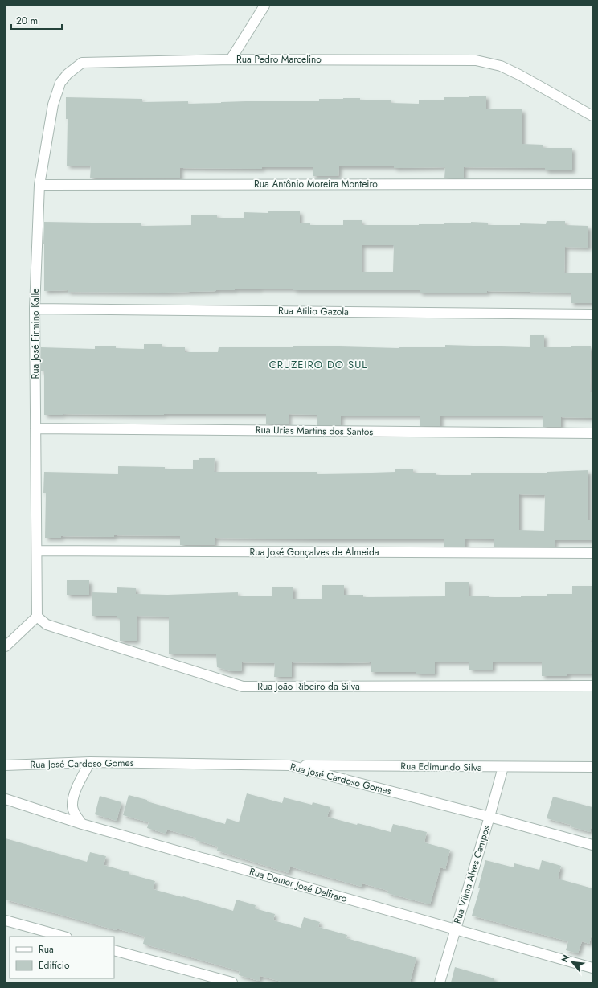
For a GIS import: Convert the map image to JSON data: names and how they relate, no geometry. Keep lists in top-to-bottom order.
{
  "streets": {
    "street": [
      "Rua Pedro Marcelino",
      "Rua Antônio Moreira Monteiro",
      "Rua Atilio Gazola",
      "Rua José Firmino Kalle",
      "Rua Urias Martins dos Santos",
      "Rua José Gonçalves de Almeida",
      "Rua João Ribeiro da Silva",
      "Rua José Cardoso Gomes",
      "Rua Edimundo Silva",
      "Rua Vilma Alves Campos",
      "Rua Doutor José Delfraro"
    ]
  },
  "crossings": [
    ["Rua Pedro Marcelino", "Rua José Firmino Kalle"],
    ["Rua Antônio Moreira Monteiro", "Rua José Firmino Kalle"],
    ["Rua Atilio Gazola", "Rua José Firmino Kalle"],
    ["Rua José Firmino Kalle", "Rua Urias Martins dos Santos"],
    ["Rua José Firmino Kalle", "Rua José Gonçalves de Almeida"],
    ["Rua José Firmino Kalle", "Rua João Ribeiro da Silva"],
    ["Rua José Cardoso Gomes", "Rua Edimundo Silva"],
    ["Rua José Cardoso Gomes", "Rua Vilma Alves Campos"],
    ["Rua Edimundo Silva", "Rua Vilma Alves Campos"],
    ["Rua Vilma Alves Campos", "Rua Doutor José Delfraro"]
  ],
  "districts": ["CRUZEIRO DO SUL"],
  "legend": ["Rua", "Edifício"],
  "scale_bar": "20 m",
  "north": "top left"
}
